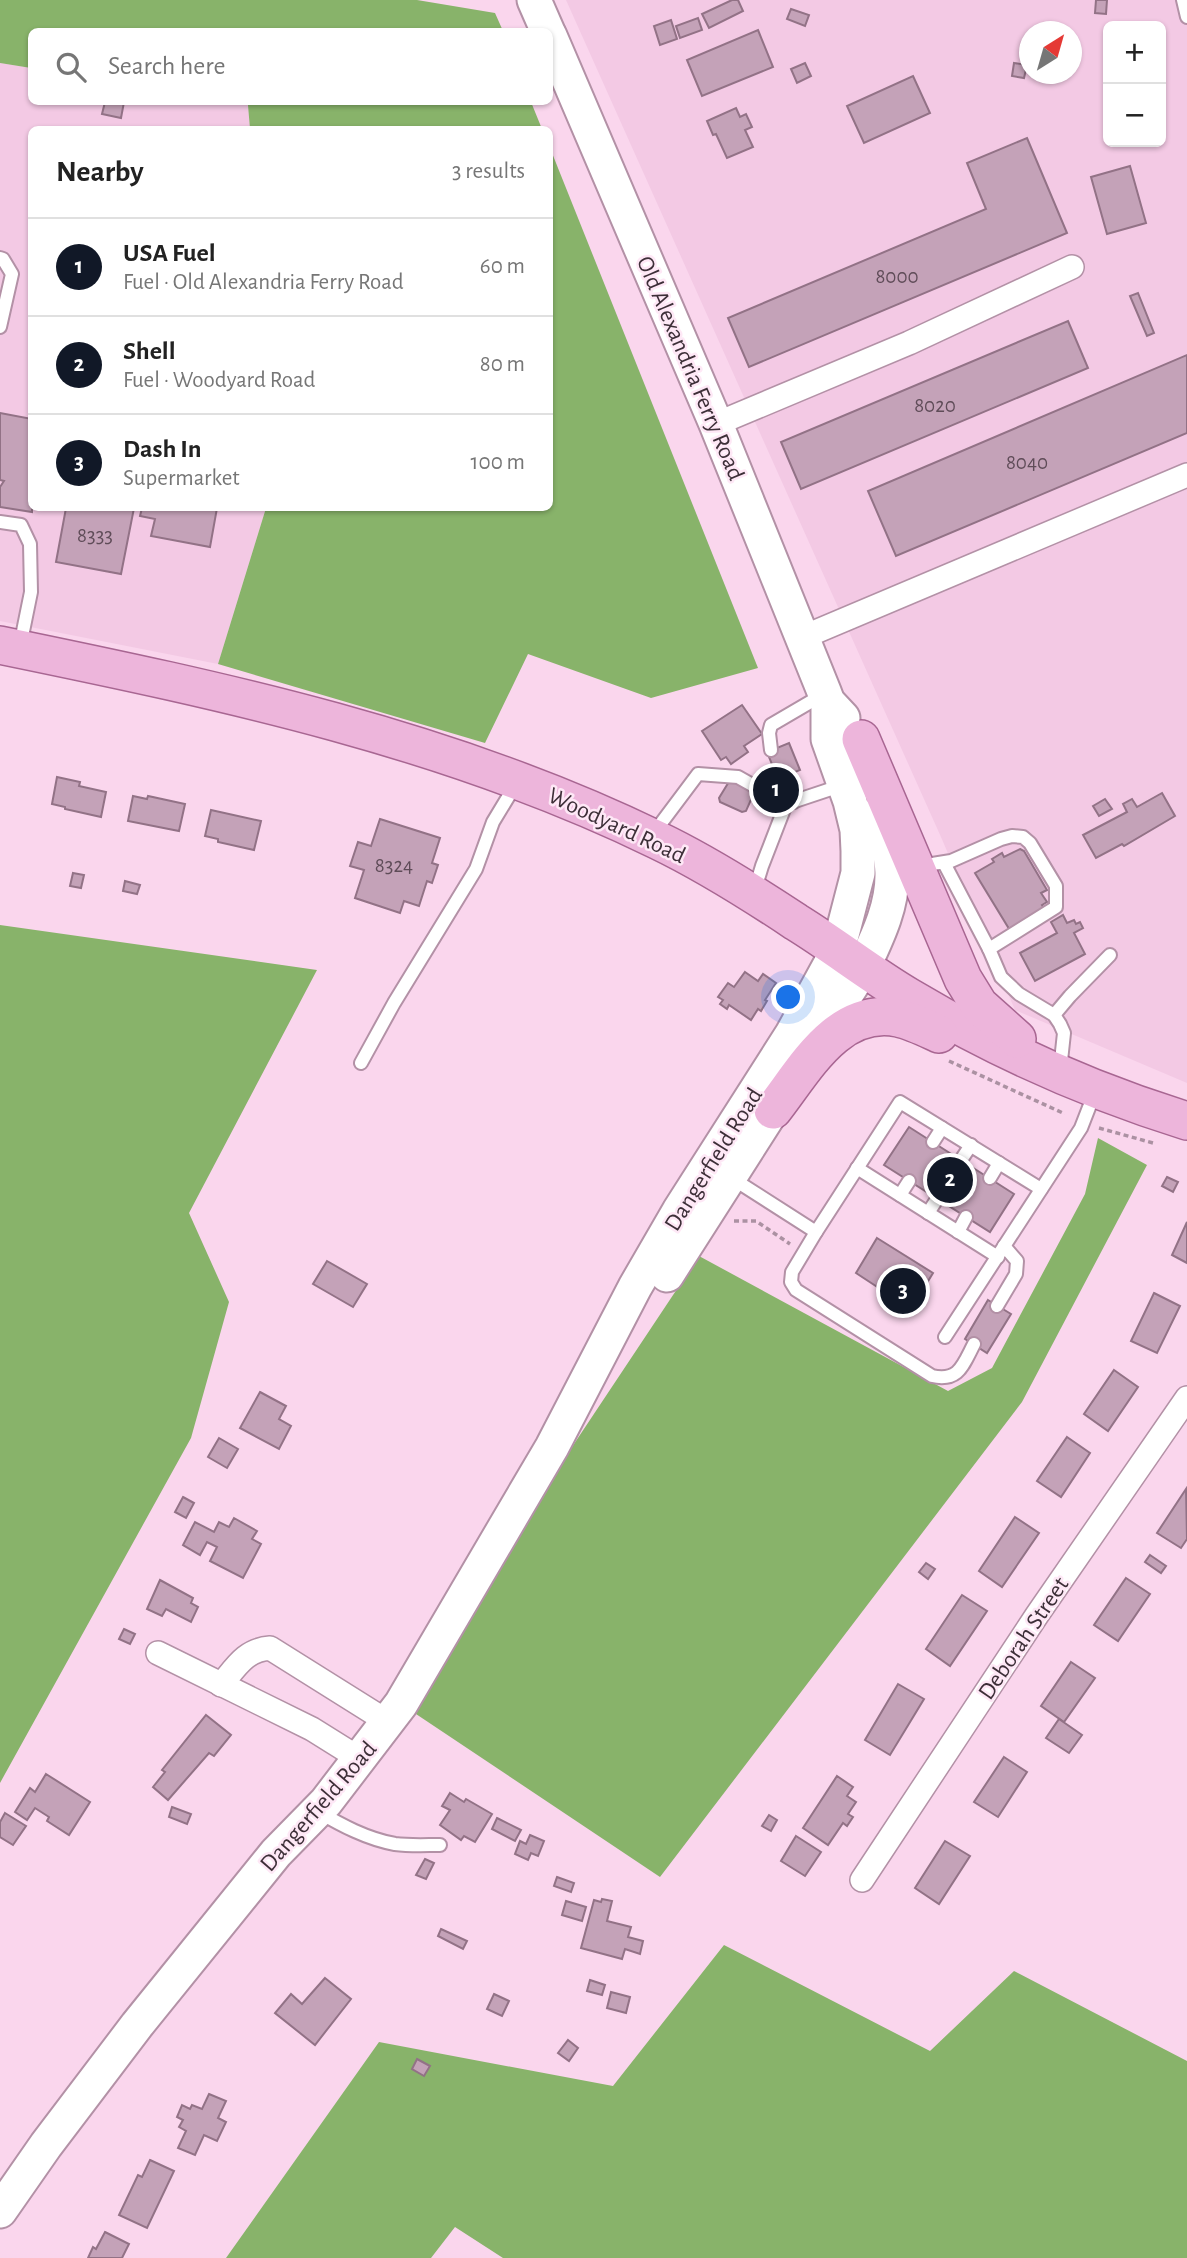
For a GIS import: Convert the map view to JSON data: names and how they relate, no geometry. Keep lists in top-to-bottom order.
{
  "streets": {
    "main road": ["Woodyard Road"],
    "street": ["Old Alexandria Ferry Road", "Dangerfield Road", "Deborah Street"]
  },
  "crossings": [
    ["Old Alexandria Ferry Road", "Woodyard Road"],
    ["Old Alexandria Ferry Road", "Dangerfield Road"],
    ["Woodyard Road", "Dangerfield Road"]
  ],
  "house_numbers": [
    "8000",
    "8020",
    "8040",
    "8333",
    "8324"
  ],
  "north": "top right",
  "page": {
    "map_buttons": ["+", "−"],
    "search": "Search here",
    "heading": ["Nearby", "3 results"],
    "list": [
      {
        "mark": "1",
        "name": "USA Fuel",
        "note": "Fuel · Old Alexandria Ferry Road",
        "value": "60 m"
      },
      {
        "mark": "2",
        "name": "Shell",
        "note": "Fuel · Woodyard Road",
        "value": "80 m"
      },
      {
        "mark": "3",
        "name": "Dash In",
        "note": "Supermarket",
        "value": "100 m"
      }
    ],
    "pins": ["1", "2", "3"]
  }
}
